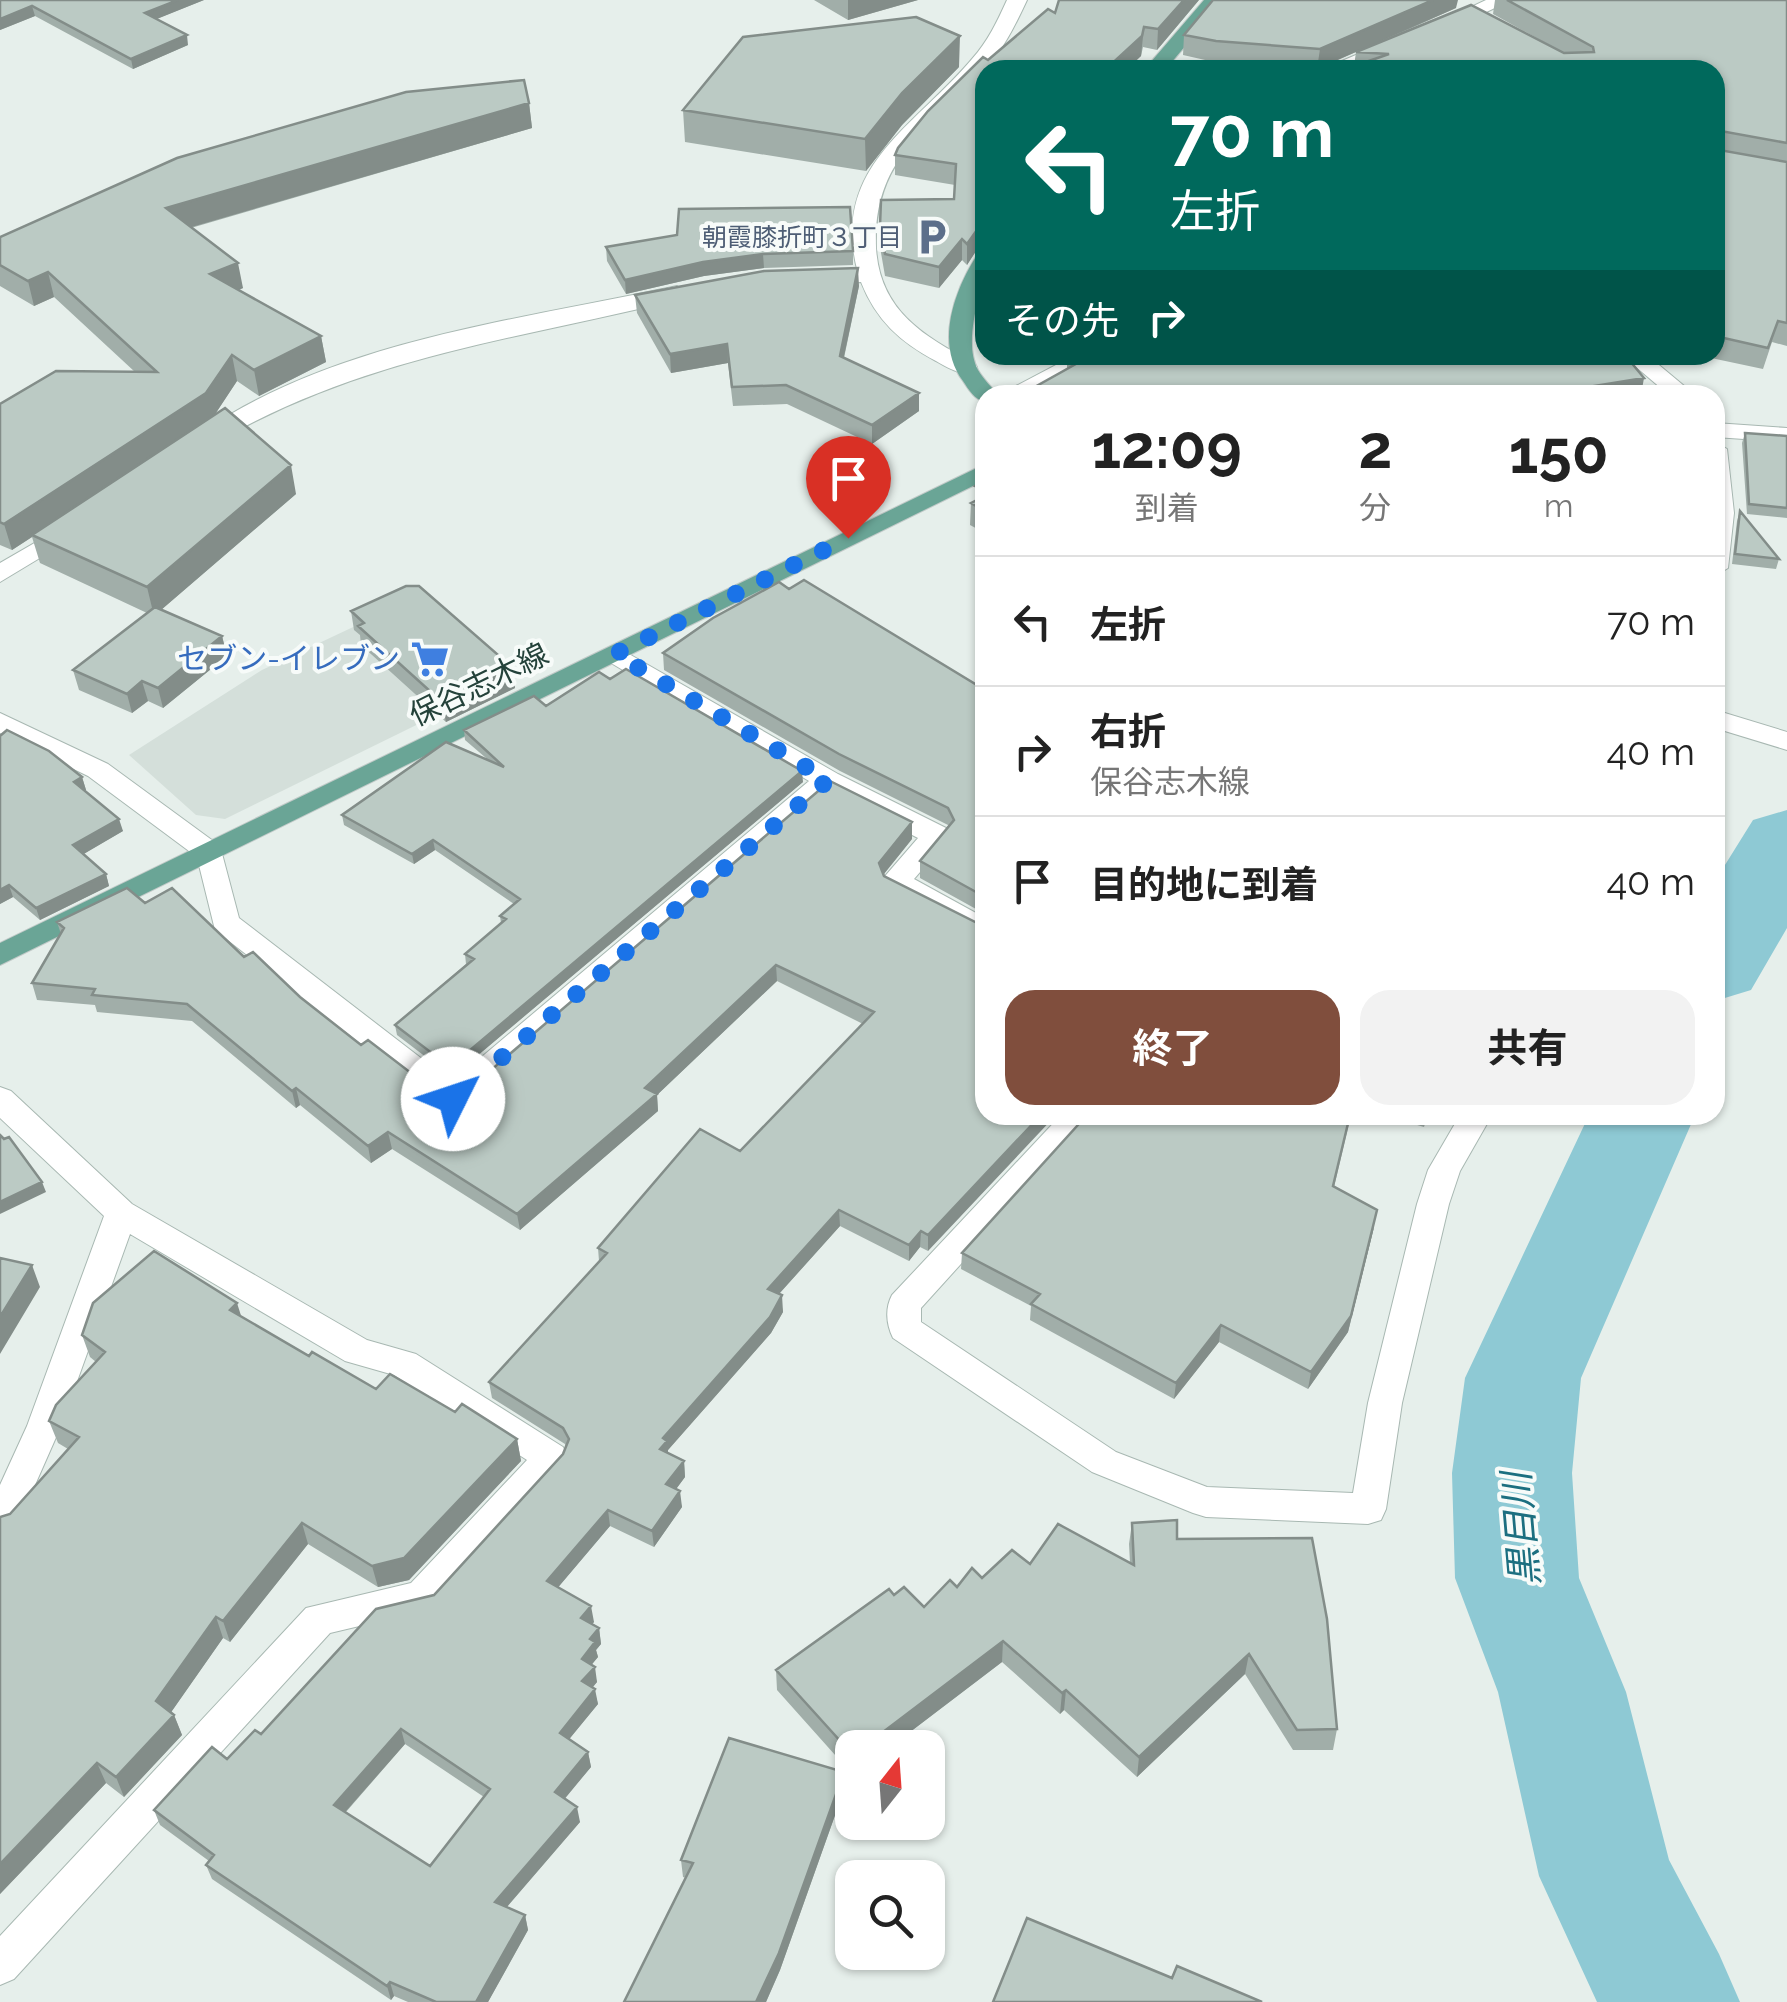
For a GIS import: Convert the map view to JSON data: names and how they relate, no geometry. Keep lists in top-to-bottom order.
{
  "streets": {
    "main road": ["保谷志木線"]
  },
  "water": ["黒目川"],
  "places": {
    "parking": ["朝霞膝折町３丁目"],
    "supermarket": ["セブン-イレブン"]
  },
  "north": "top",
  "page": {
    "turn": ["70 m", "左折"],
    "then": "その先",
    "eta": [
      "12:09",
      "到着",
      "2",
      "分",
      "150",
      "m"
    ],
    "list": [
      {
        "name": "左折",
        "value": "70 m"
      },
      {
        "name": "右折",
        "note": "保谷志木線",
        "value": "40 m"
      },
      {
        "name": "目的地に到着",
        "value": "40 m"
      }
    ],
    "buttons": ["終了", "共有"]
  }
}
